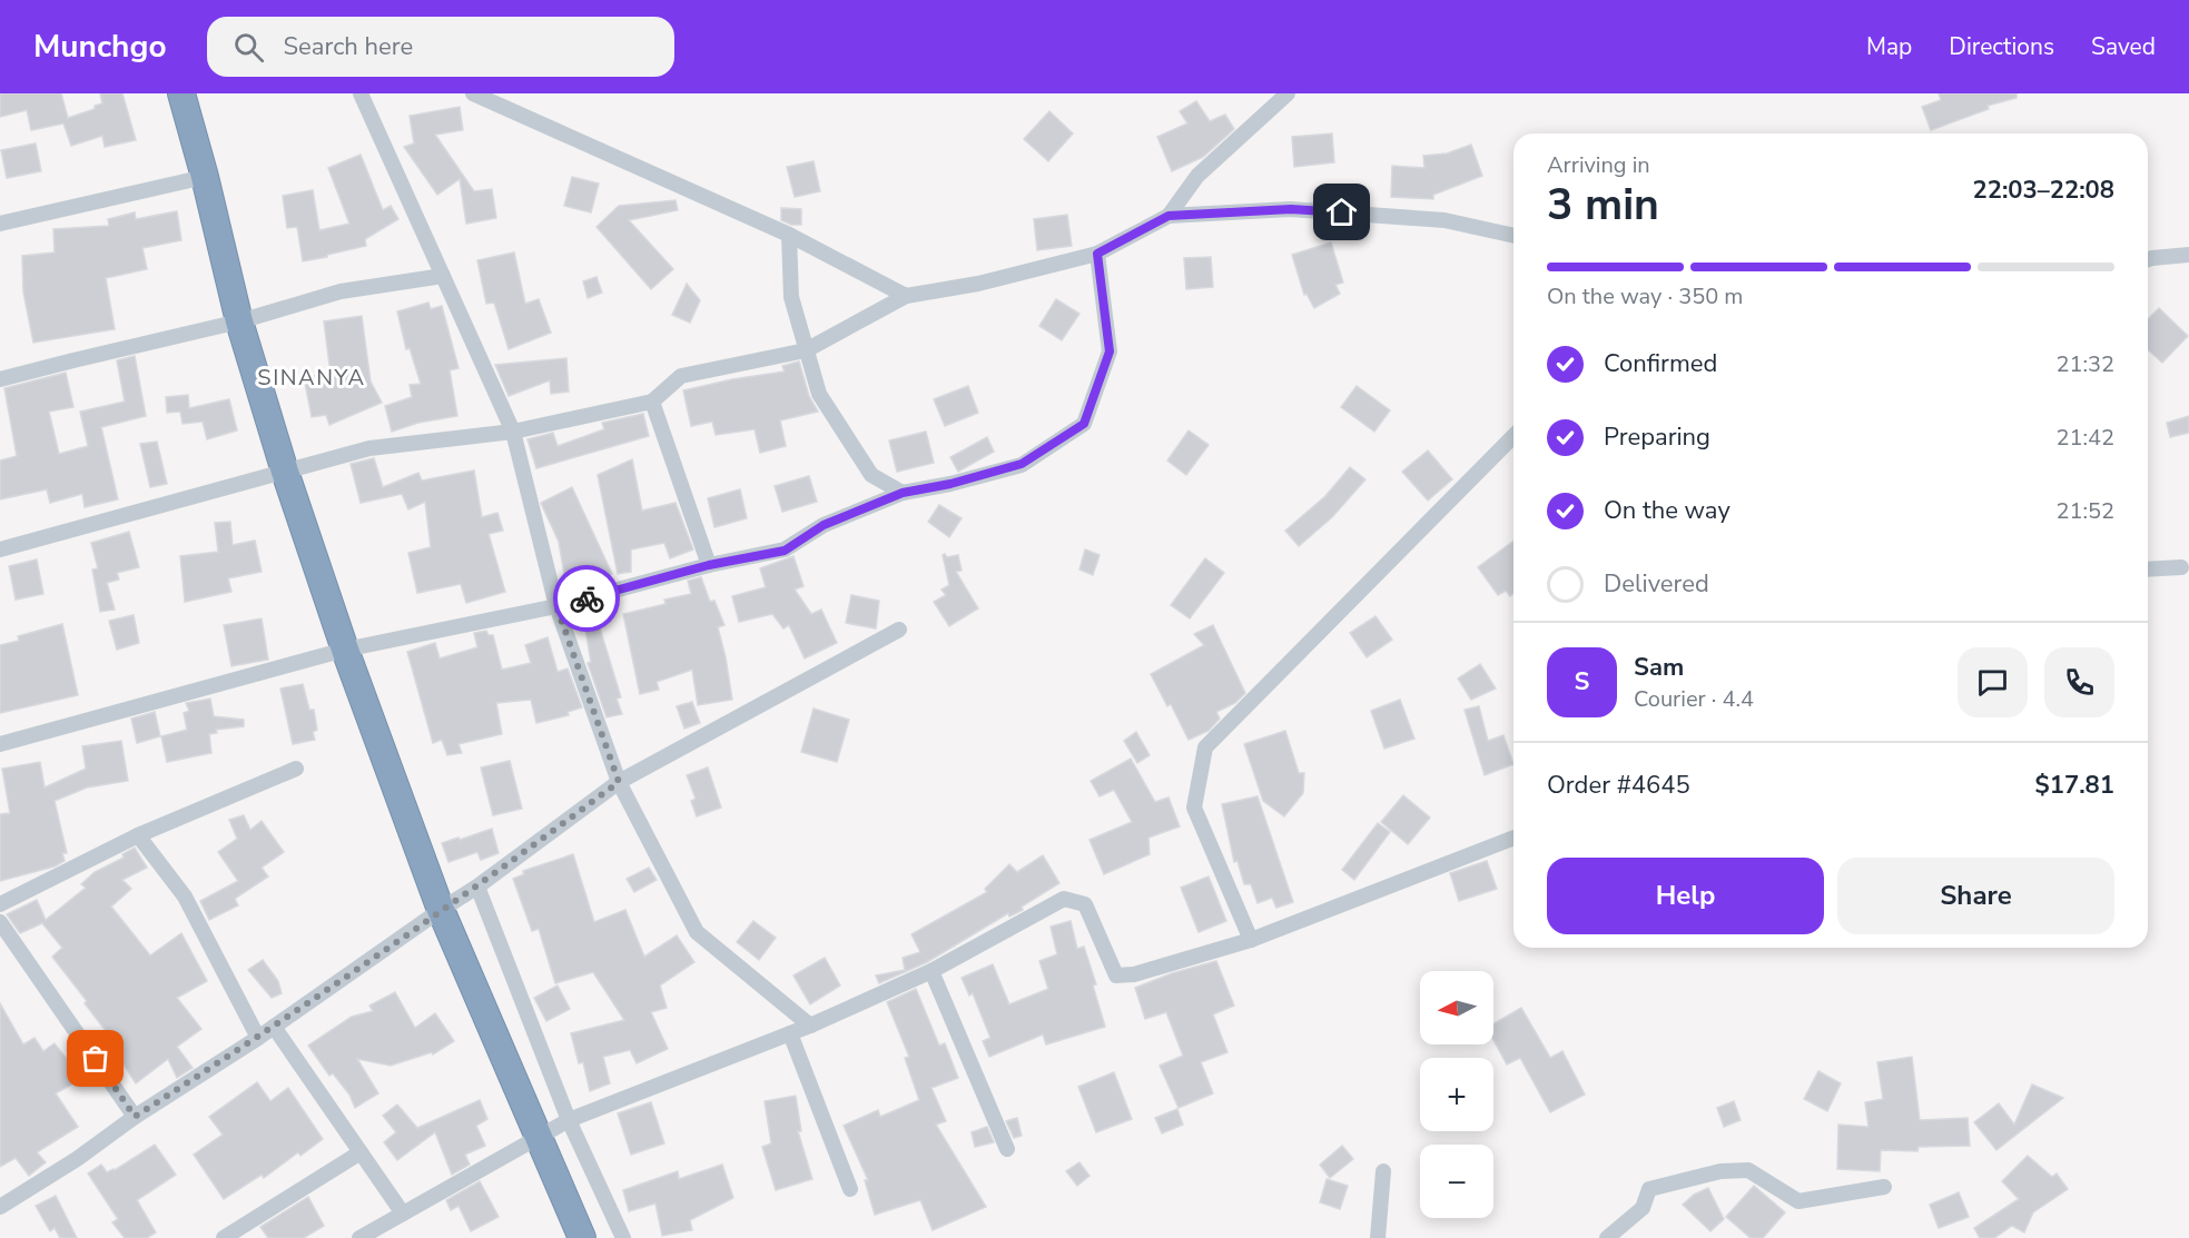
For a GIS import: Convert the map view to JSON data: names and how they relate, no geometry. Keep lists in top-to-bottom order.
{
  "districts": ["SINANYA"],
  "north": "left",
  "page": {
    "header": "Munchgo",
    "search": "Search here",
    "nav": ["Map", "Directions", "Saved"],
    "heading": ["3 min", "Arriving in", "22:03–22:08"],
    "panel": [
      "Sam",
      "Courier · 4.4",
      "Order #4645",
      "$17.81"
    ],
    "bar": "On the way · 350 m",
    "list": [
      ["Confirmed", "21:32"],
      ["Preparing", "21:42"],
      ["On the way", "21:52"],
      "Delivered"
    ],
    "round": "S",
    "buttons": ["Help", "Share"],
    "map_buttons": ["+", "−"]
  }
}
